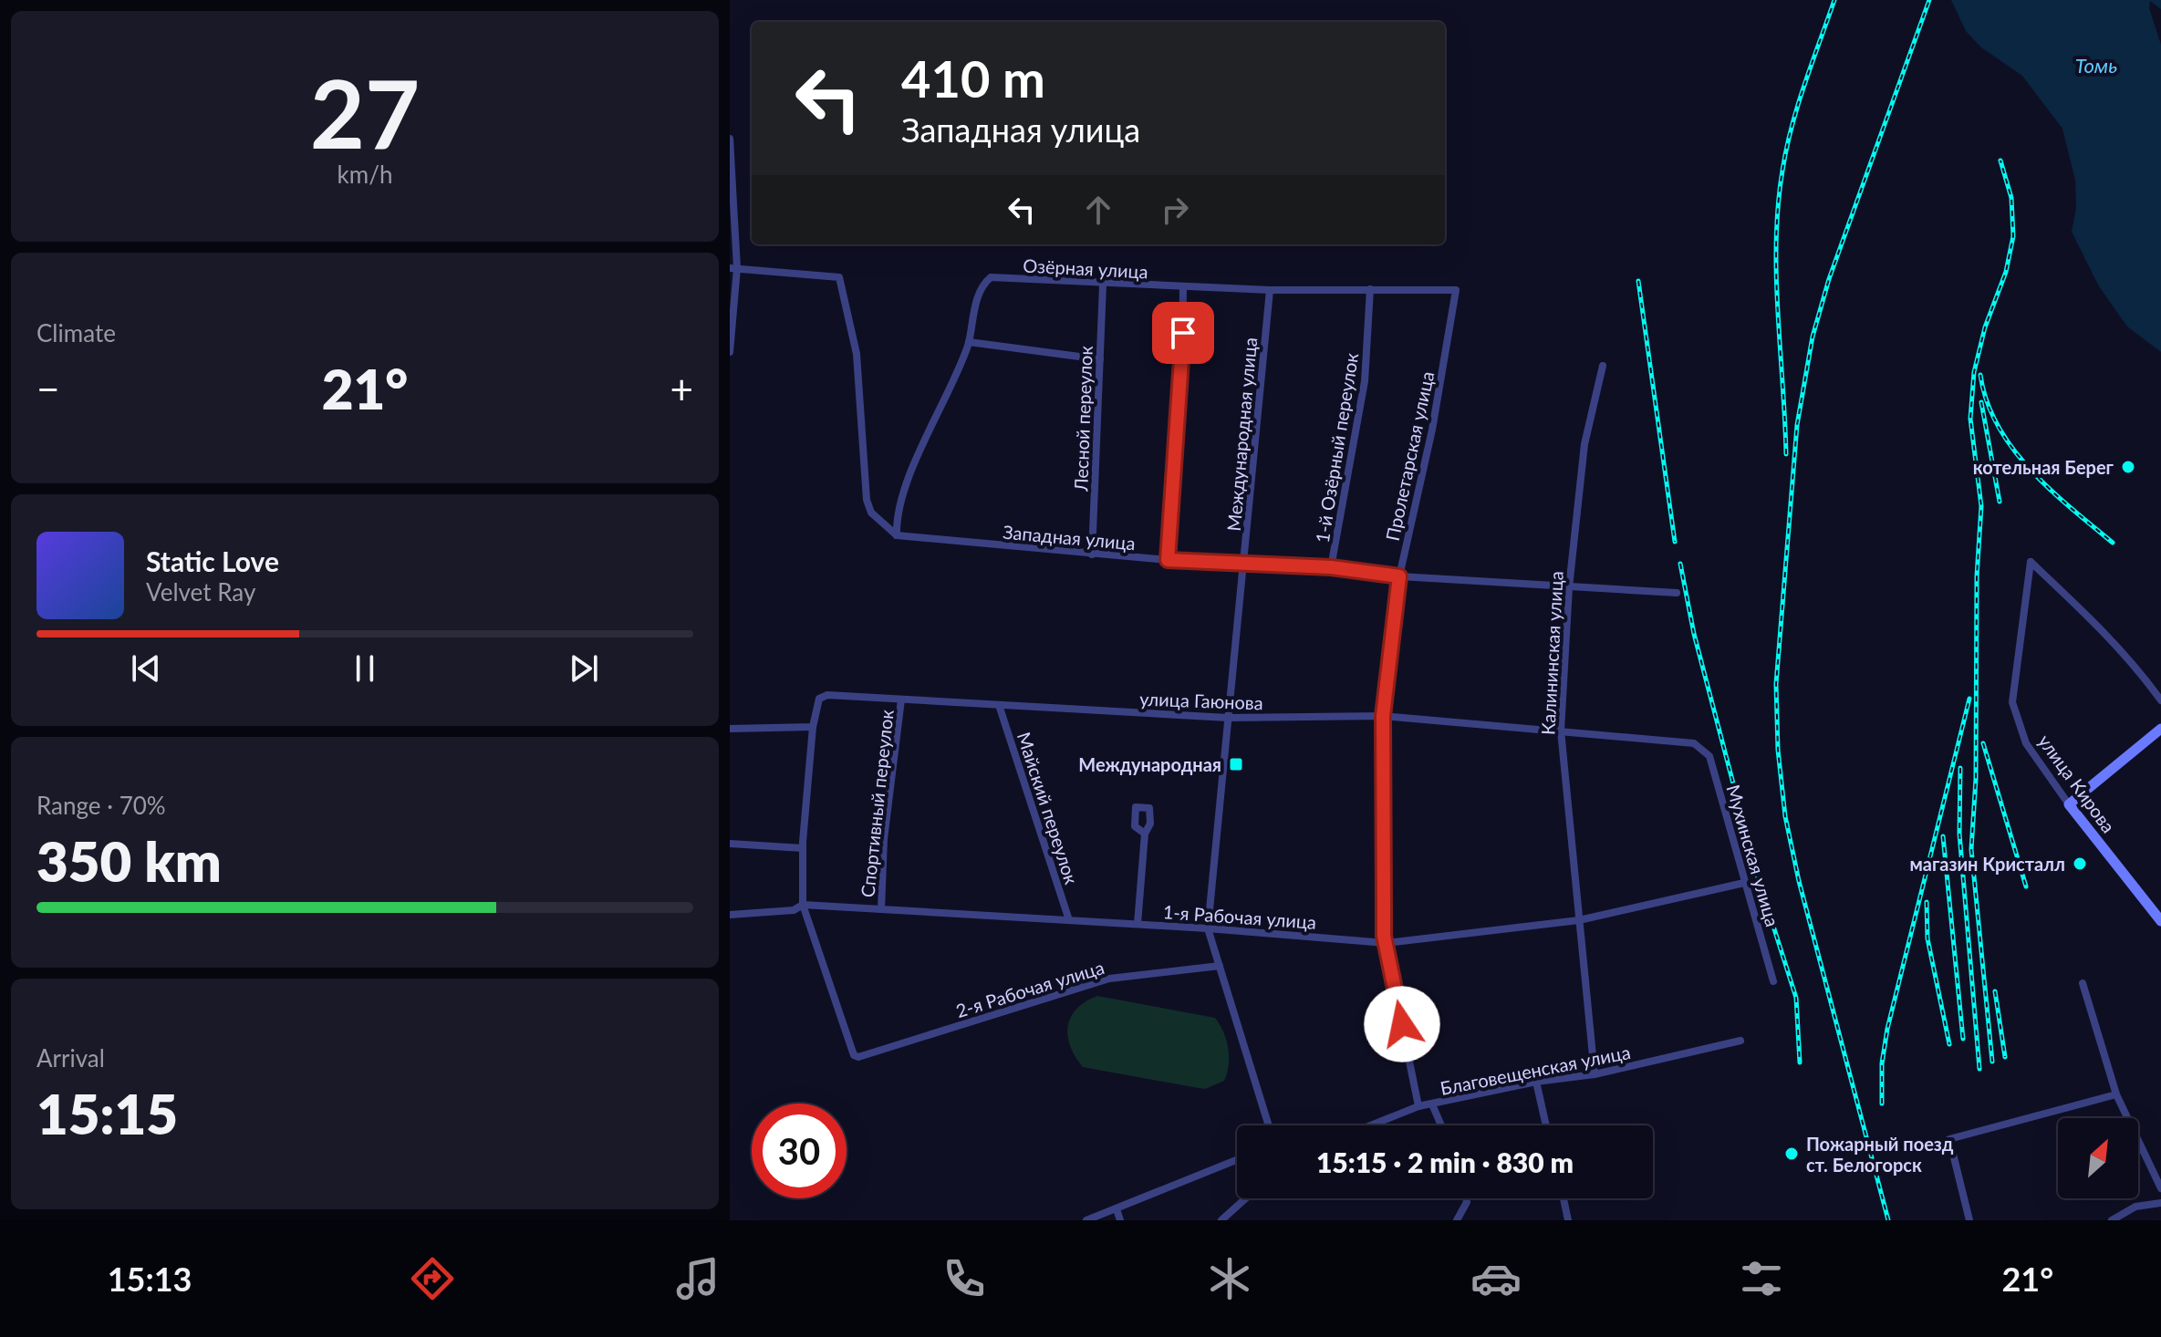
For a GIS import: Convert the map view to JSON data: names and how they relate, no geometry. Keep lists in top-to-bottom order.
{
  "streets": {
    "main road": ["улица Кирова"],
    "street": [
      "Озёрная улица",
      "Лесной переулок",
      "Международная улица",
      "1-й Озёрный переулок",
      "Пролетарская улица",
      "Западная улица",
      "Калининская улица",
      "улица Гаюнова",
      "Спортивный переулок",
      "Майский переулок",
      "Мухинская улица",
      "1-я Рабочая улица",
      "2-я Рабочая улица",
      "Благовещенская улица"
    ]
  },
  "crossings": [
    ["Озёрная улица", "Лесной переулок"],
    ["Озёрная улица", "Международная улица"],
    ["Озёрная улица", "1-й Озёрный переулок"],
    ["Озёрная улица", "Пролетарская улица"],
    ["Озёрная улица", "Западная улица"],
    ["Лесной переулок", "Западная улица"],
    ["Международная улица", "Западная улица"],
    ["Международная улица", "улица Гаюнова"],
    ["Международная улица", "1-я Рабочая улица"],
    ["Международная улица", "2-я Рабочая улица"],
    ["1-й Озёрный переулок", "Западная улица"],
    ["Пролетарская улица", "Западная улица"],
    ["Пролетарская улица", "улица Гаюнова"],
    ["Пролетарская улица", "1-я Рабочая улица"],
    ["Пролетарская улица", "Благовещенская улица"],
    ["Западная улица", "Калининская улица"],
    ["Калининская улица", "улица Гаюнова"],
    ["Калининская улица", "1-я Рабочая улица"],
    ["Калининская улица", "Благовещенская улица"],
    ["улица Гаюнова", "Спортивный переулок"],
    ["улица Гаюнова", "Майский переулок"],
    ["улица Гаюнова", "Мухинская улица"],
    ["Спортивный переулок", "1-я Рабочая улица"],
    ["Майский переулок", "1-я Рабочая улица"],
    ["Мухинская улица", "1-я Рабочая улица"],
    ["1-я Рабочая улица", "2-я Рабочая улица"]
  ],
  "water": ["Томь"],
  "places": {
    "other": ["котельная Берег", "магазин Кристалл", "Пожарный поезд ст. Белогорск"],
    "transit": ["Международная"]
  },
  "north": "top right",
  "page": {
    "tile": [
      ["27", "km/h"],
      "Climate",
      ["Range · 70%", "350 km"],
      ["Arrival", "15:15"]
    ],
    "turn": ["410 m", "Западная улица"],
    "heat": ["−", "21°", "+"],
    "song": ["Static Love", "Velvet Ray"],
    "limit": "30",
    "trip": "15:15 · 2 min · 830 m",
    "tabs": ["15:13", "21°"]
  }
}
